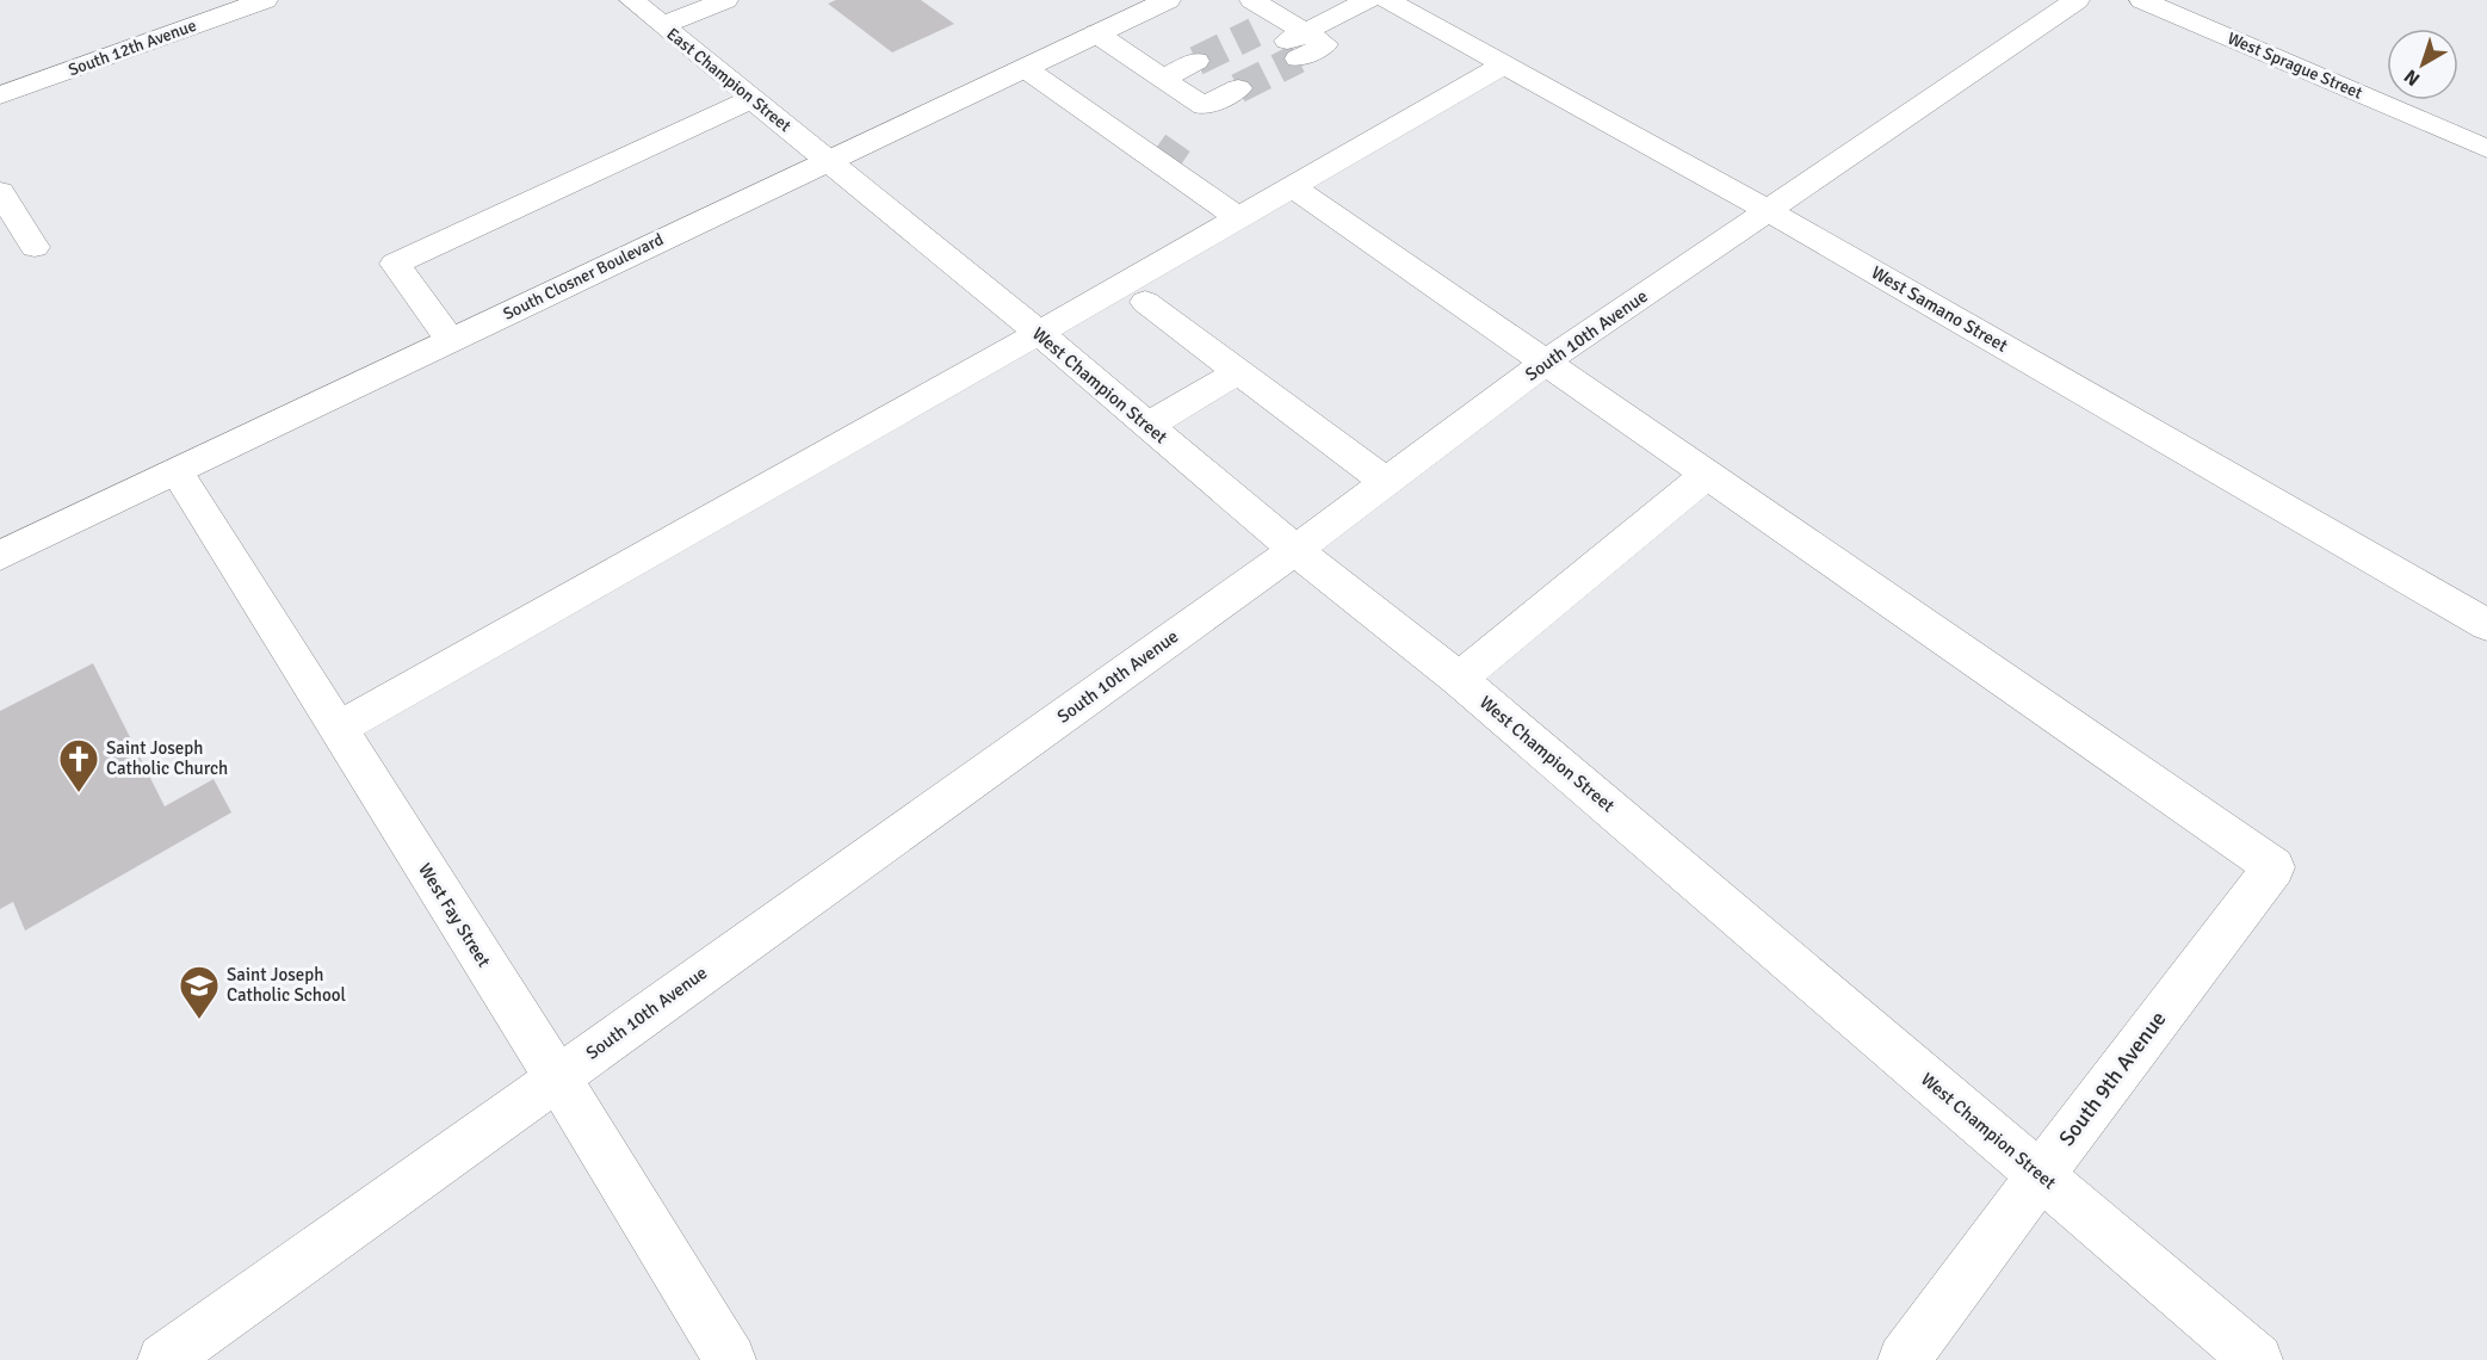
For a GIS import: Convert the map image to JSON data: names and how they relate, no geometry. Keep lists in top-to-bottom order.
{
  "streets": {
    "street": [
      "South 12th Avenue",
      "West Sprague Street",
      "East Champion Street",
      "South Closner Boulevard",
      "West Samano Street",
      "South 10th Avenue",
      "West Champion Street",
      "West Fay Street",
      "South 9th Avenue"
    ]
  },
  "crossings": [
    ["East Champion Street", "South Closner Boulevard"],
    ["East Champion Street", "West Champion Street"],
    ["South Closner Boulevard", "West Champion Street"],
    ["South Closner Boulevard", "West Fay Street"],
    ["West Samano Street", "South 10th Avenue"],
    ["South 10th Avenue", "West Champion Street"],
    ["South 10th Avenue", "West Fay Street"],
    ["West Champion Street", "South 9th Avenue"]
  ],
  "places": {
    "church": ["Saint Joseph Catholic Church"],
    "school or university": ["Saint Joseph Catholic School"]
  },
  "north": "bottom left"
}
